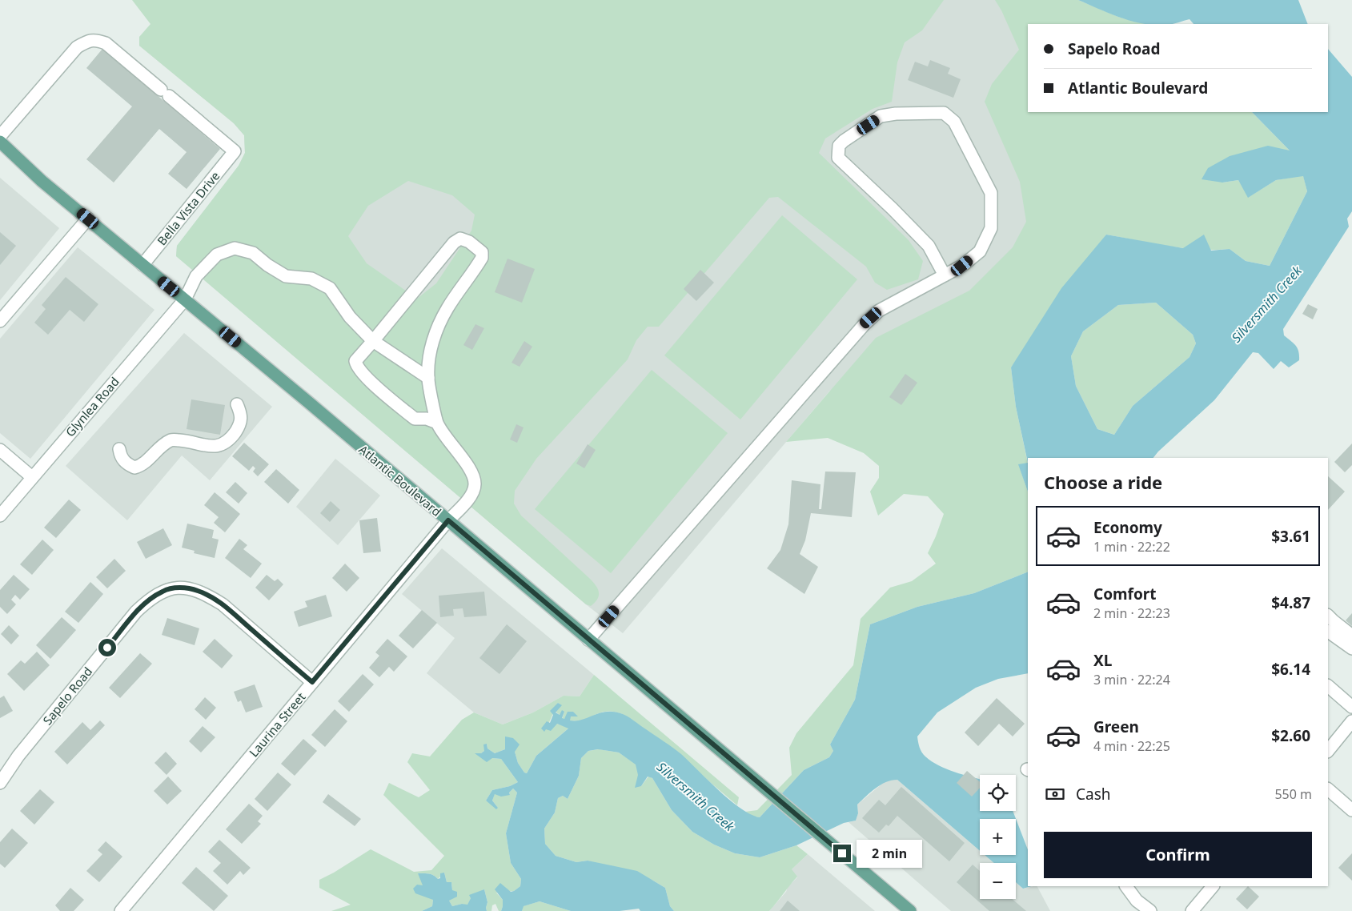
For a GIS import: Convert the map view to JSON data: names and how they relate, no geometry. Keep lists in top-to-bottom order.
{
  "streets": {
    "main road": ["Atlantic Boulevard"],
    "street": [
      "Bella Vista Drive",
      "Glynlea Road",
      "Sapelo Road",
      "Laurina Street"
    ]
  },
  "crossings": [
    ["Bella Vista Drive", "Atlantic Boulevard"],
    ["Glynlea Road", "Atlantic Boulevard"],
    ["Atlantic Boulevard", "Laurina Street"],
    ["Sapelo Road", "Laurina Street"]
  ],
  "water": ["Silversmith Creek"],
  "page": {
    "banner": ["Sapelo Road", "Atlantic Boulevard"],
    "heading": "Choose a ride",
    "list": [
      {
        "name": "Economy",
        "note": "1 min · 22:22",
        "value": "$3.61"
      },
      {
        "name": "Comfort",
        "note": "2 min · 22:23",
        "value": "$4.87"
      },
      {
        "name": "XL",
        "note": "3 min · 22:24",
        "value": "$6.14"
      },
      {
        "name": "Green",
        "note": "4 min · 22:25",
        "value": "$2.60"
      }
    ],
    "pay": ["Cash", "550 m"],
    "map_buttons": ["+", "−"],
    "buttons": "Confirm",
    "bubble": "2 min"
  }
}
